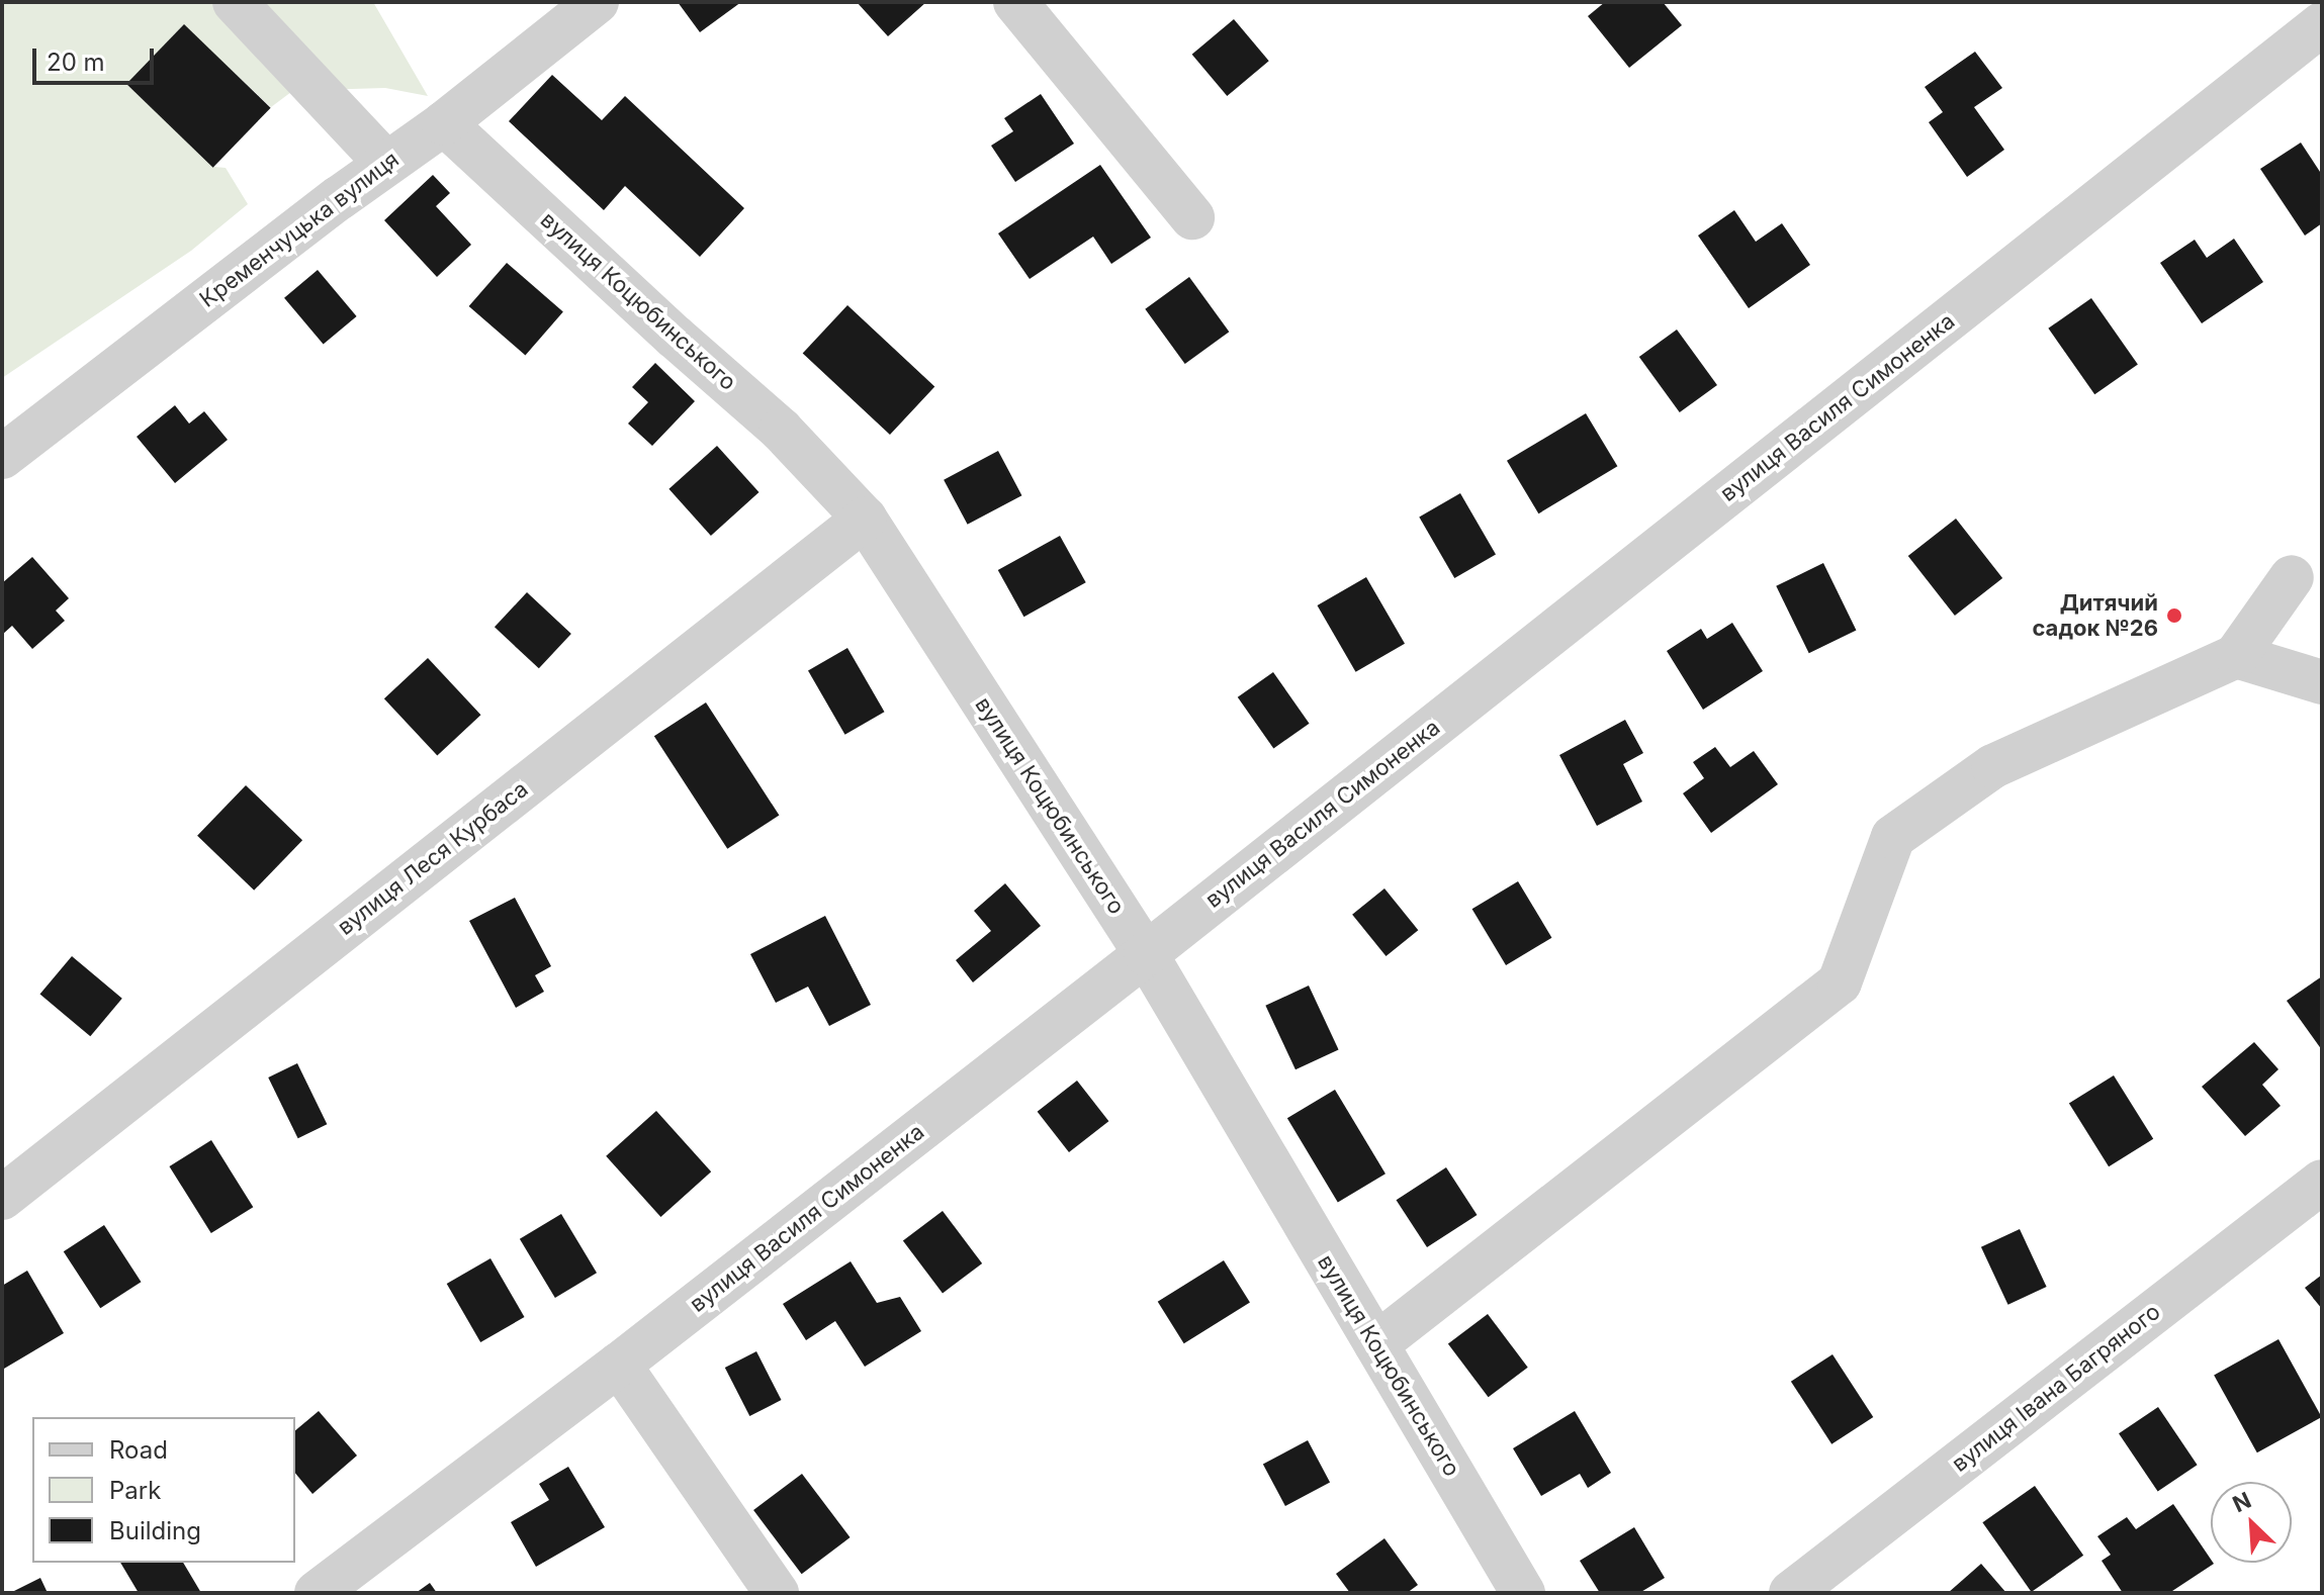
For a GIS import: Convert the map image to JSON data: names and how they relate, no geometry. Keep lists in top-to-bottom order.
{
  "streets": {
    "street": [
      "Кременчуцька вулиця",
      "вулиця Коцюбинського",
      "вулиця Василя Симоненка",
      "вулиця Леся Курбаса",
      "вулиця Івана Багряного"
    ]
  },
  "crossings": [
    ["Кременчуцька вулиця", "вулиця Коцюбинського"],
    ["вулиця Коцюбинського", "вулиця Василя Симоненка"],
    ["вулиця Коцюбинського", "вулиця Леся Курбаса"]
  ],
  "places": ["Дитячий садок №26"],
  "legend": ["Road", "Park", "Building"],
  "scale_bar": "20 m",
  "north": "top left"
}
